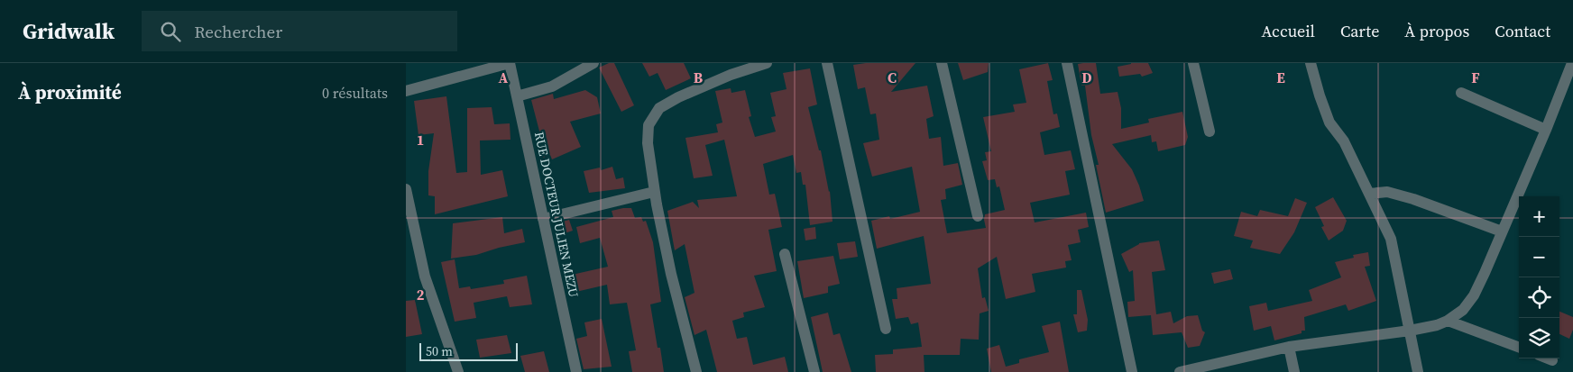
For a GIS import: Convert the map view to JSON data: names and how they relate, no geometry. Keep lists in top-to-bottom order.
{
  "streets": {
    "street": ["RUE DOCTEUR JULIEN MEZU"]
  },
  "scale_bar": "50 m",
  "page": {
    "header": "Gridwalk",
    "search": "Rechercher",
    "nav": [
      "Accueil",
      "Carte",
      "À propos",
      "Contact"
    ],
    "heading": ["À proximité", "0 résultats"],
    "map_buttons": ["+", "−"],
    "scale": "50 m"
  },
  "grid": {
    "columns": [
      "A",
      "B",
      "C",
      "D",
      "E",
      "F"
    ],
    "rows": ["1", "2"]
  }
}
